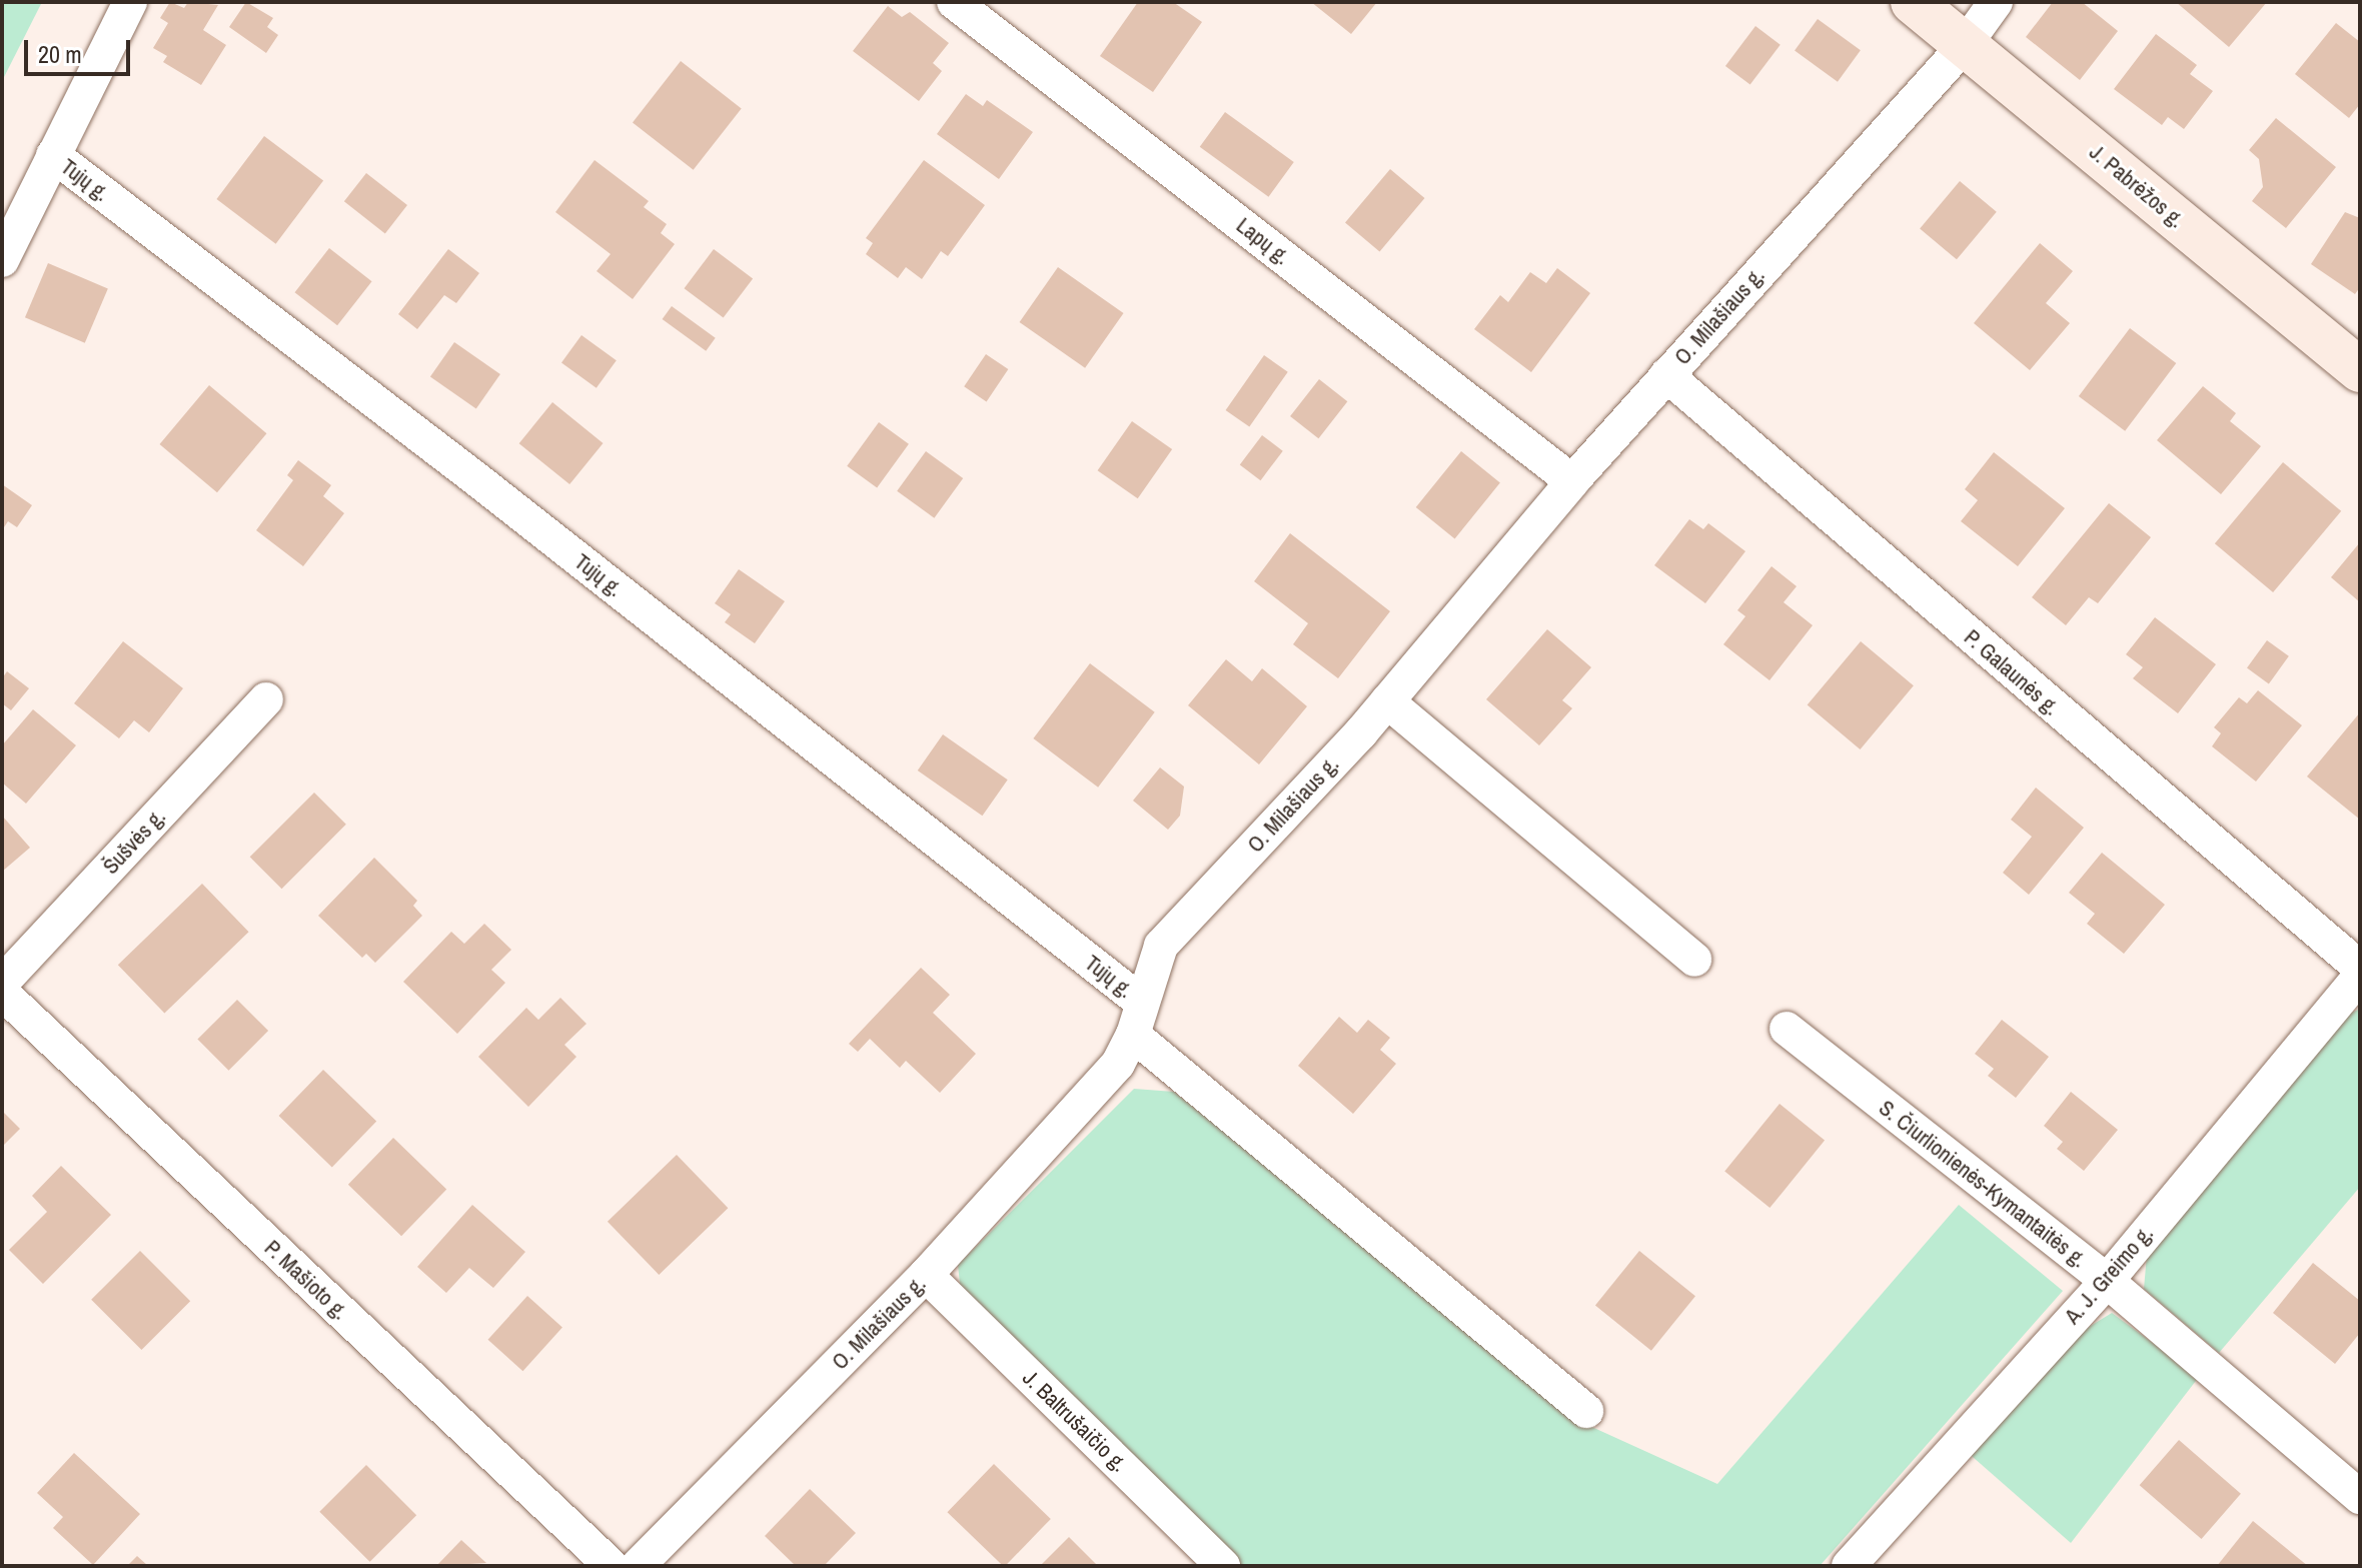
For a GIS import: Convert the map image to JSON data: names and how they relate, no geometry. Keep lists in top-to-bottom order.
{
  "streets": {
    "street": [
      "Tujų g.",
      "J. Pabrėžos g.",
      "Lapų g.",
      "O. Milašiaus g.",
      "P. Galaunės g.",
      "Šušvės g.",
      "S. Čiurlionienės-Kymantaitės g.",
      "A. J. Greimo g.",
      "P. Mašioto g.",
      "J. Baltrušaičio g."
    ]
  },
  "crossings": [
    ["Tujų g.", "O. Milašiaus g."],
    ["J. Pabrėžos g.", "O. Milašiaus g."],
    ["Lapų g.", "O. Milašiaus g."],
    ["O. Milašiaus g.", "P. Galaunės g."],
    ["O. Milašiaus g.", "J. Baltrušaičio g."],
    ["S. Čiurlionienės-Kymantaitės g.", "A. J. Greimo g."]
  ],
  "scale_bar": "20 m"
}
